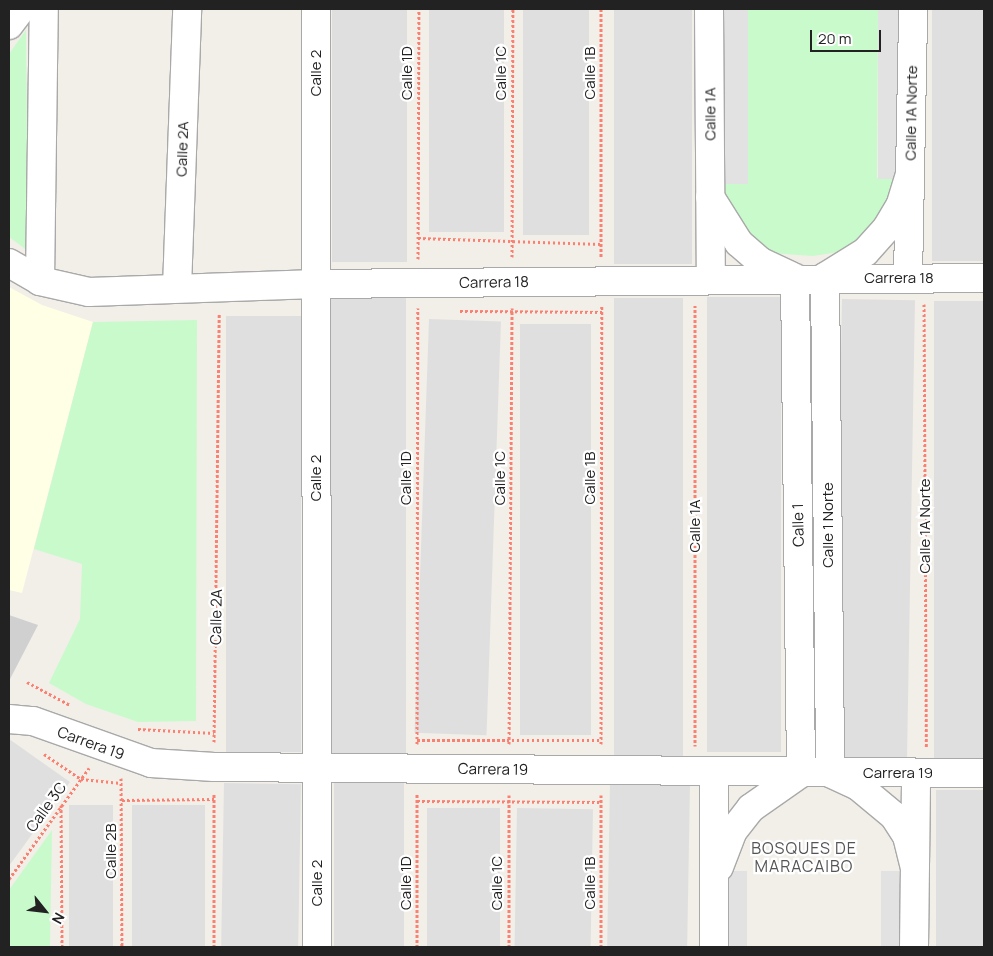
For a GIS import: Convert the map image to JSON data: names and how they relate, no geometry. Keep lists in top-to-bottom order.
{
  "streets": {
    "street": [
      "Calle 2",
      "Calle 1A Norte",
      "Calle 1A",
      "Calle 2A",
      "Carrera 18",
      "Calle 1",
      "Calle 1 Norte",
      "Carrera 19"
    ],
    "path": [
      "Calle 1D",
      "Calle 1C",
      "Calle 1B",
      "Calle 3C",
      "Calle 2B"
    ]
  },
  "crossings": [
    ["Calle 2", "Carrera 18"],
    ["Calle 2", "Carrera 19"],
    ["Calle 1D", "Carrera 18"],
    ["Calle 1D", "Carrera 19"],
    ["Calle 1C", "Carrera 18"],
    ["Calle 1C", "Carrera 19"],
    ["Calle 1B", "Carrera 18"],
    ["Calle 1B", "Carrera 19"],
    ["Calle 1A Norte", "Carrera 18"],
    ["Calle 1A Norte", "Carrera 19"],
    ["Calle 1A", "Carrera 18"],
    ["Calle 1A", "Carrera 19"],
    ["Calle 2A", "Carrera 18"],
    ["Calle 2A", "Carrera 19"],
    ["Carrera 18", "Calle 1"],
    ["Carrera 18", "Calle 1 Norte"],
    ["Calle 1", "Carrera 19"],
    ["Calle 1 Norte", "Carrera 19"],
    ["Carrera 19", "Calle 3C"],
    ["Carrera 19", "Calle 2B"],
    ["Calle 3C", "Calle 2B"]
  ],
  "districts": ["BOSQUES DE MARACAIBO"],
  "scale_bar": "20 m",
  "north": "bottom right"
}
